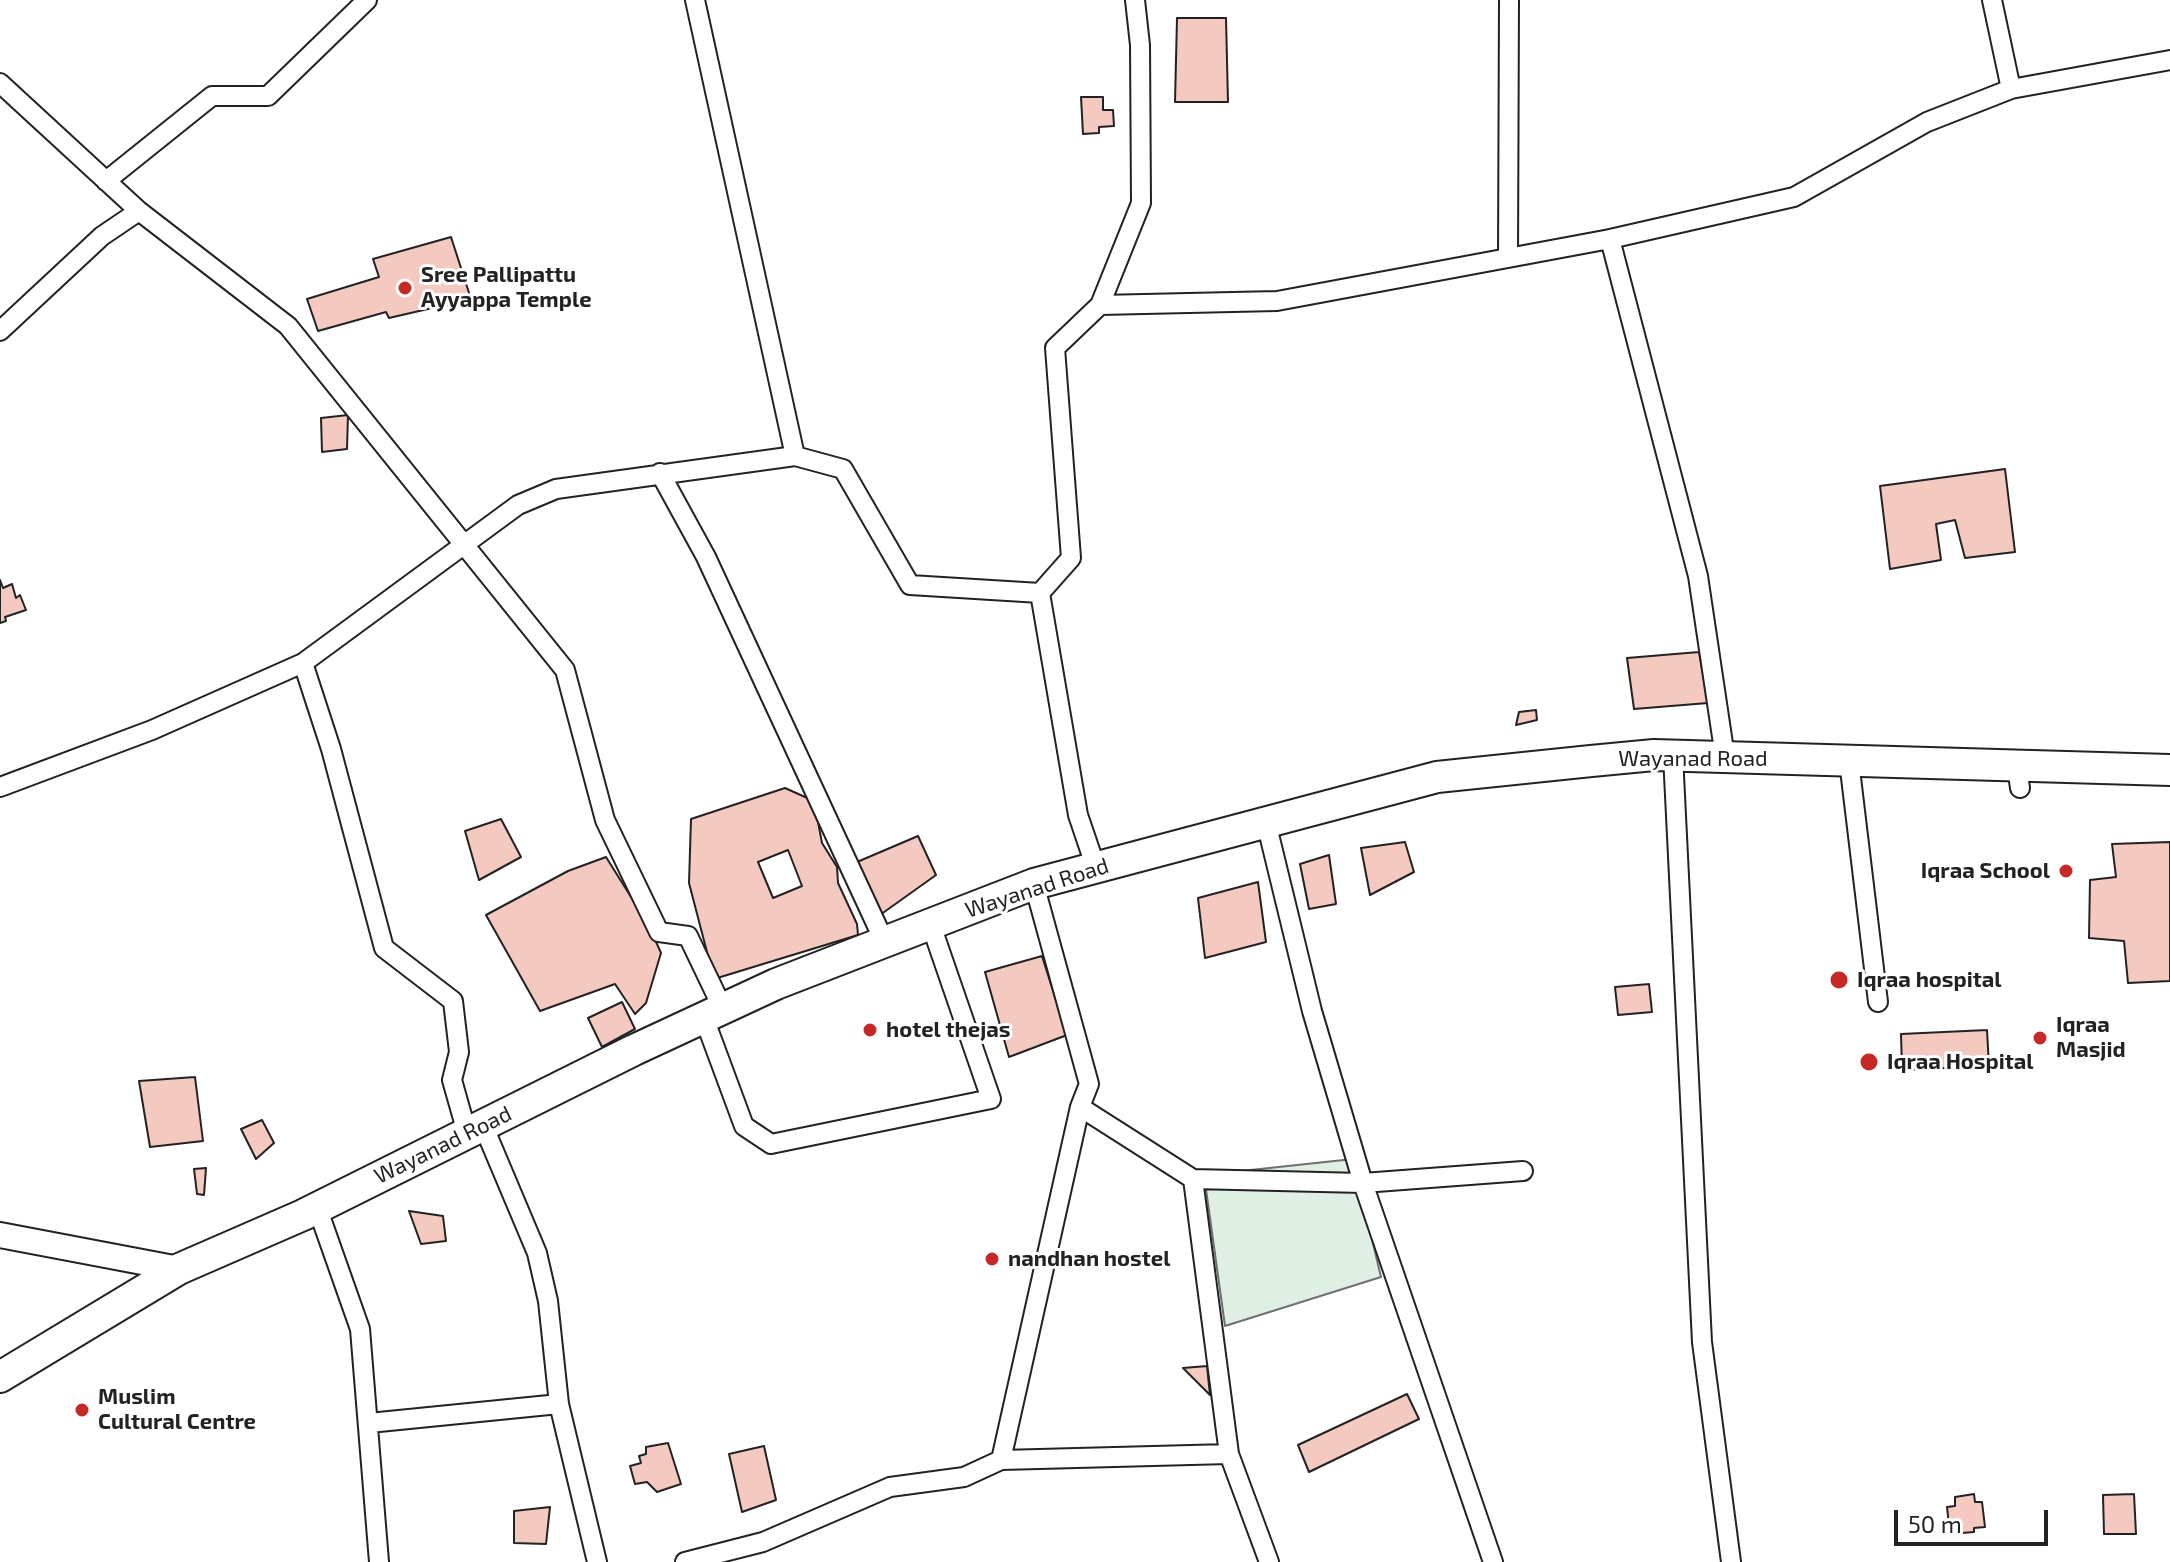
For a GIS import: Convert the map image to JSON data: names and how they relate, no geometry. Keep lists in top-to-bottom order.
{
  "streets": {
    "main road": ["Wayanad Road"]
  },
  "places": [
    "Sree Pallipattu Ayyappa Temple",
    "Iqraa School",
    "Iqraa hospital",
    "hotel thejas",
    "Iqraa Masjid",
    "Iqraa Hospital",
    "nandhan hostel",
    "Muslim Cultural Centre"
  ],
  "scale_bar": "50 m"
}
